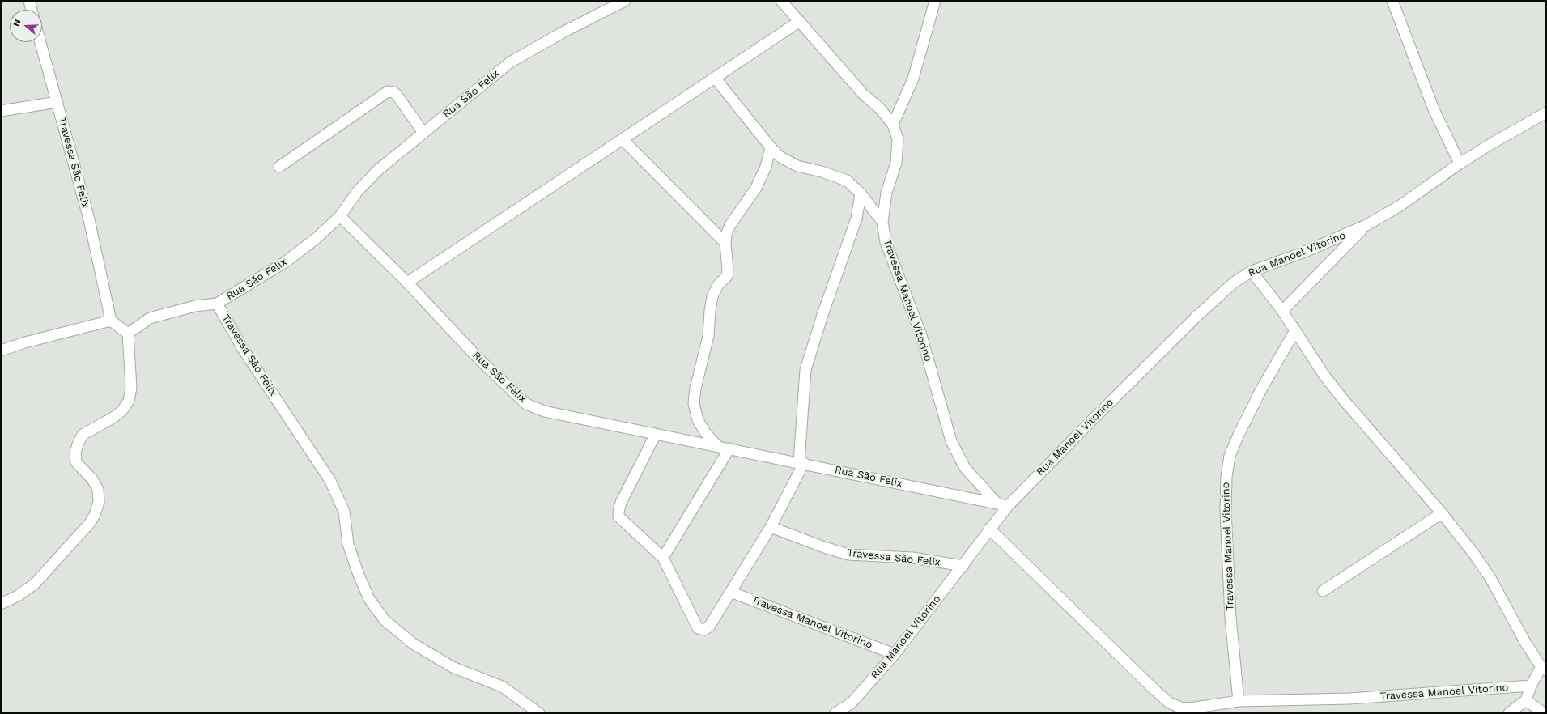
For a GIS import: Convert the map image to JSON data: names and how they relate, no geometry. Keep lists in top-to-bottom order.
{
  "streets": {
    "street": [
      "Rua São Felix",
      "Travessa São Felix",
      "Rua Manoel Vitorino",
      "Travessa Manoel Vitorino"
    ]
  },
  "crossings": [
    ["Rua São Felix", "Travessa São Felix"],
    ["Rua São Felix", "Rua Manoel Vitorino"],
    ["Rua São Felix", "Travessa Manoel Vitorino"],
    ["Travessa São Felix", "Rua Manoel Vitorino"],
    ["Rua Manoel Vitorino", "Travessa Manoel Vitorino"]
  ],
  "north": "left"
}
